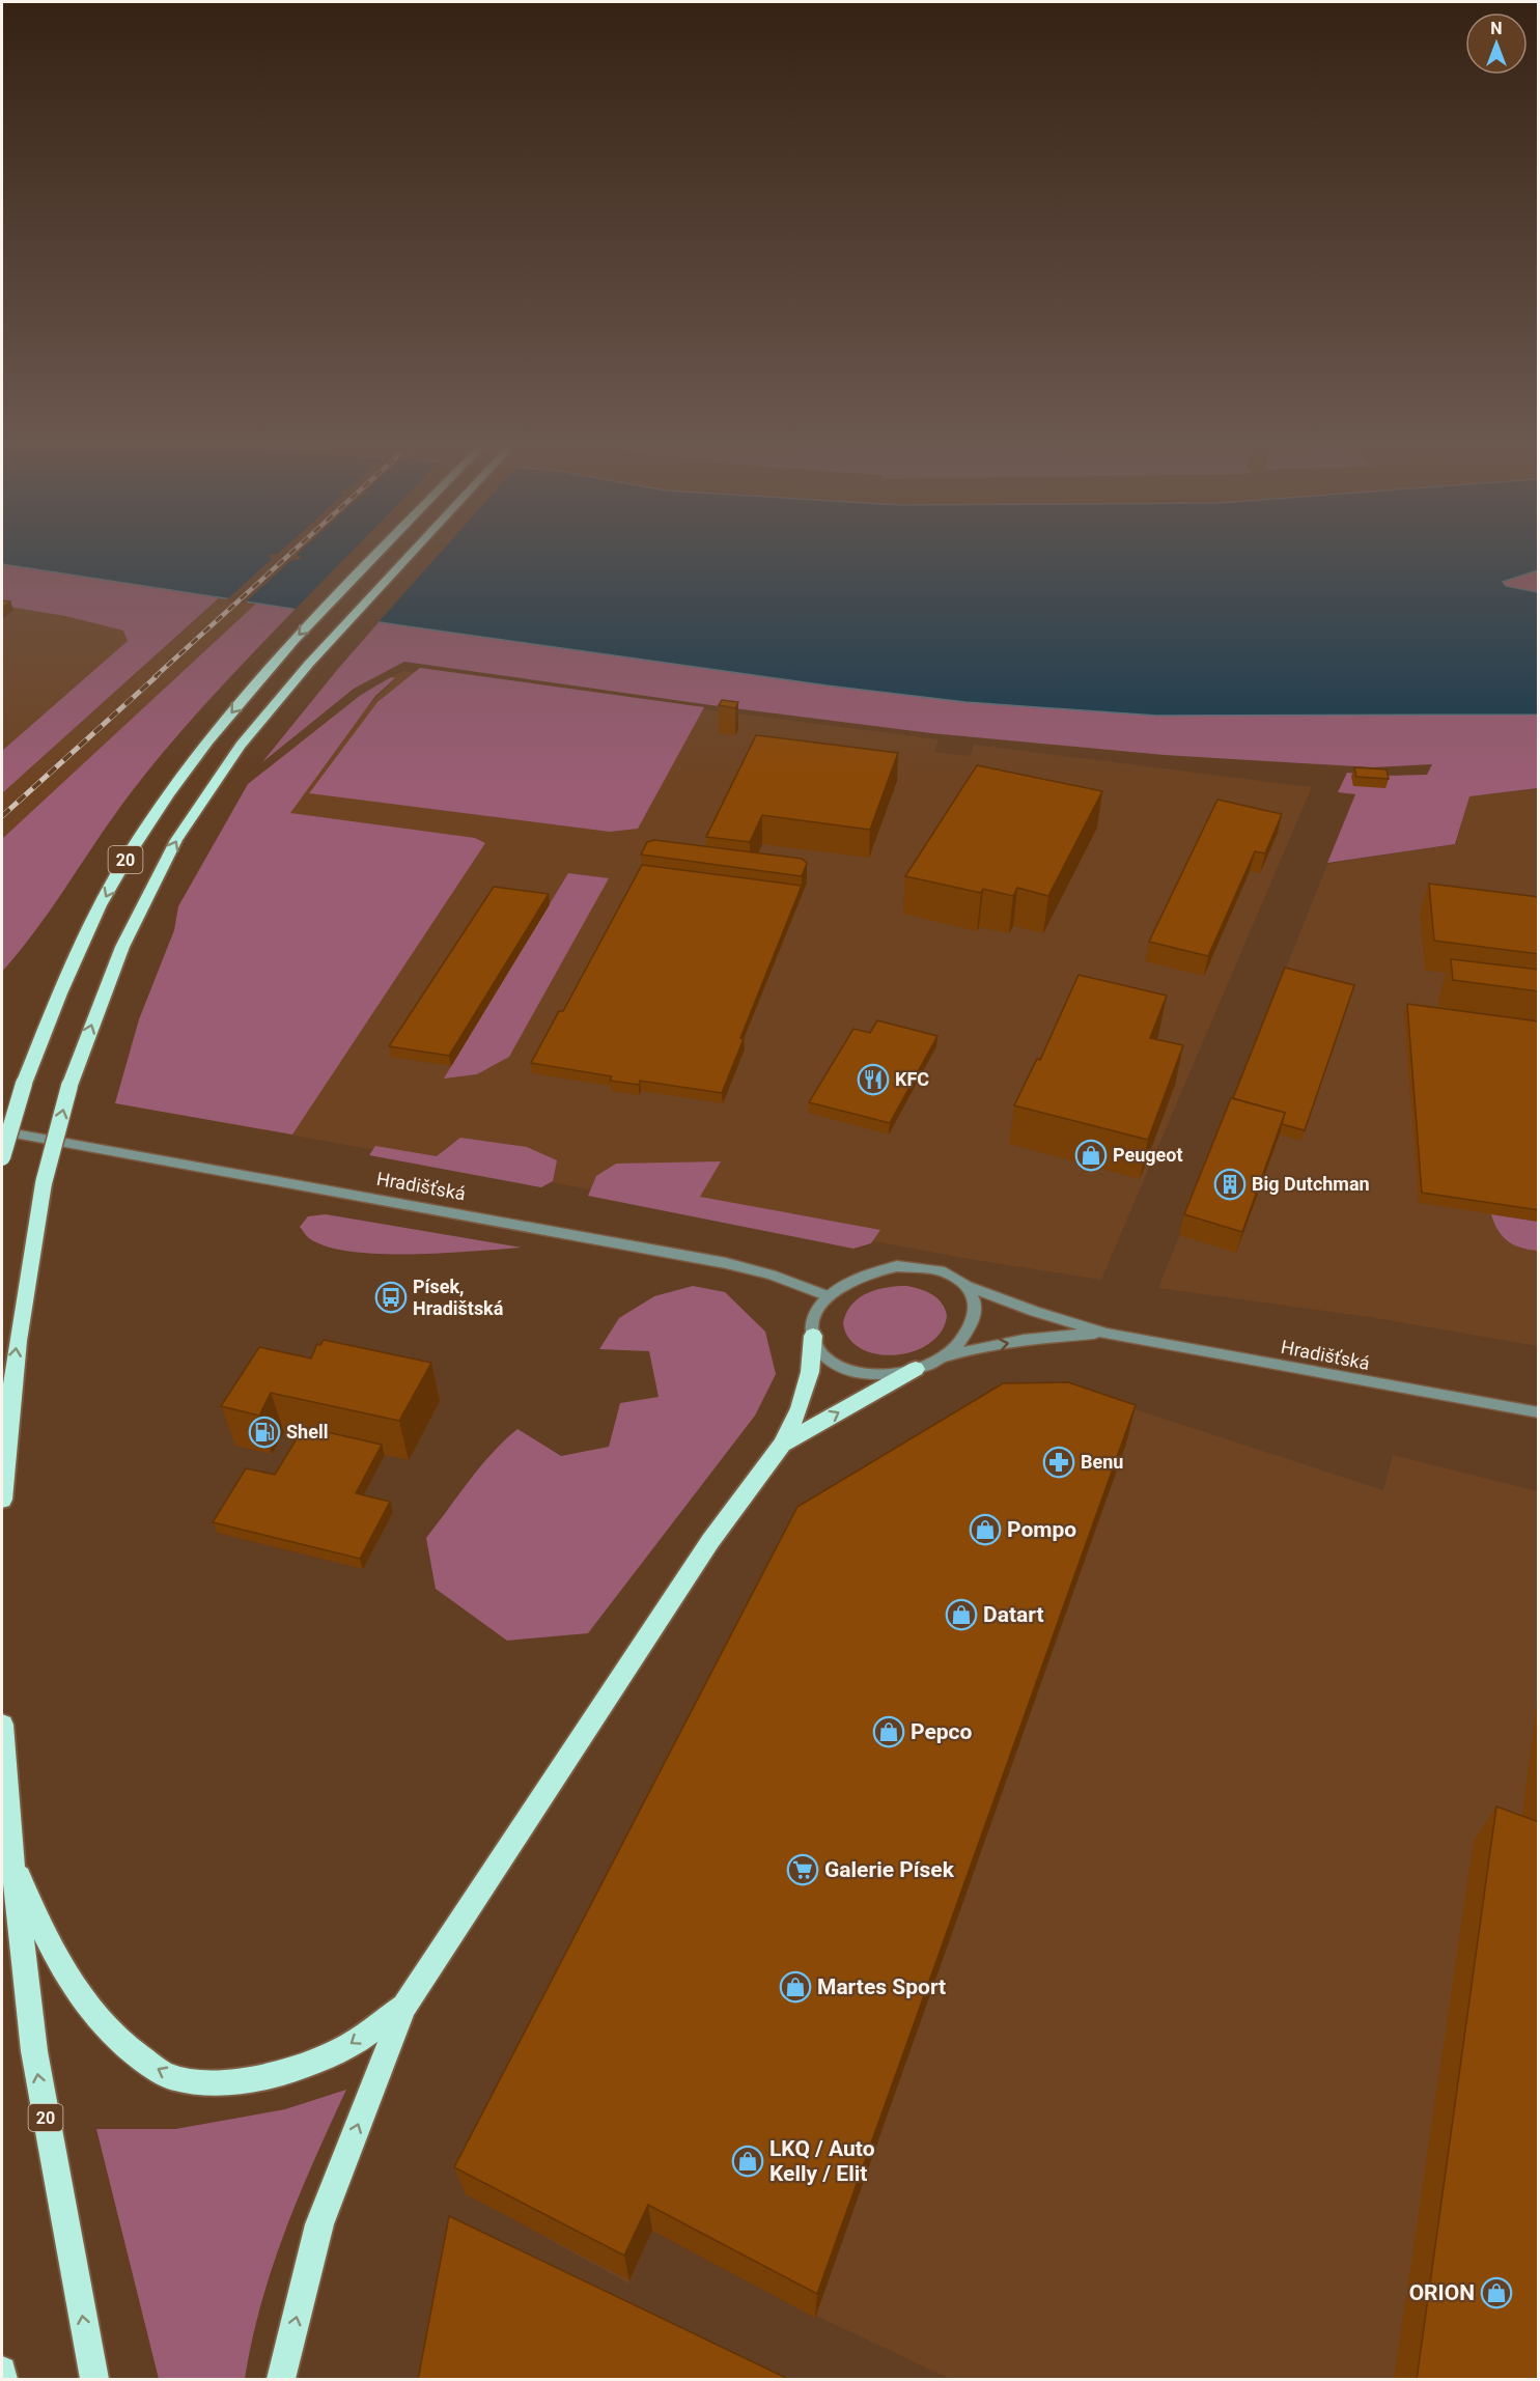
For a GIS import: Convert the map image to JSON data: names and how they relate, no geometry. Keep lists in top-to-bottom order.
{
  "streets": {
    "highway": ["20"],
    "street": ["Hradišťská"]
  },
  "places": {
    "restaurant": ["KFC"],
    "shop": [
      "Peugeot",
      "Pompo",
      "Datart",
      "Pepco",
      "Martes Sport",
      "LKQ / Auto Kelly / Elit",
      "ORION"
    ],
    "building": ["Big Dutchman"],
    "bus stop": ["Písek, Hradištská"],
    "fuel station": ["Shell"],
    "pharmacy": ["Benu"],
    "supermarket": ["Galerie Písek"]
  },
  "north": "top"
}
